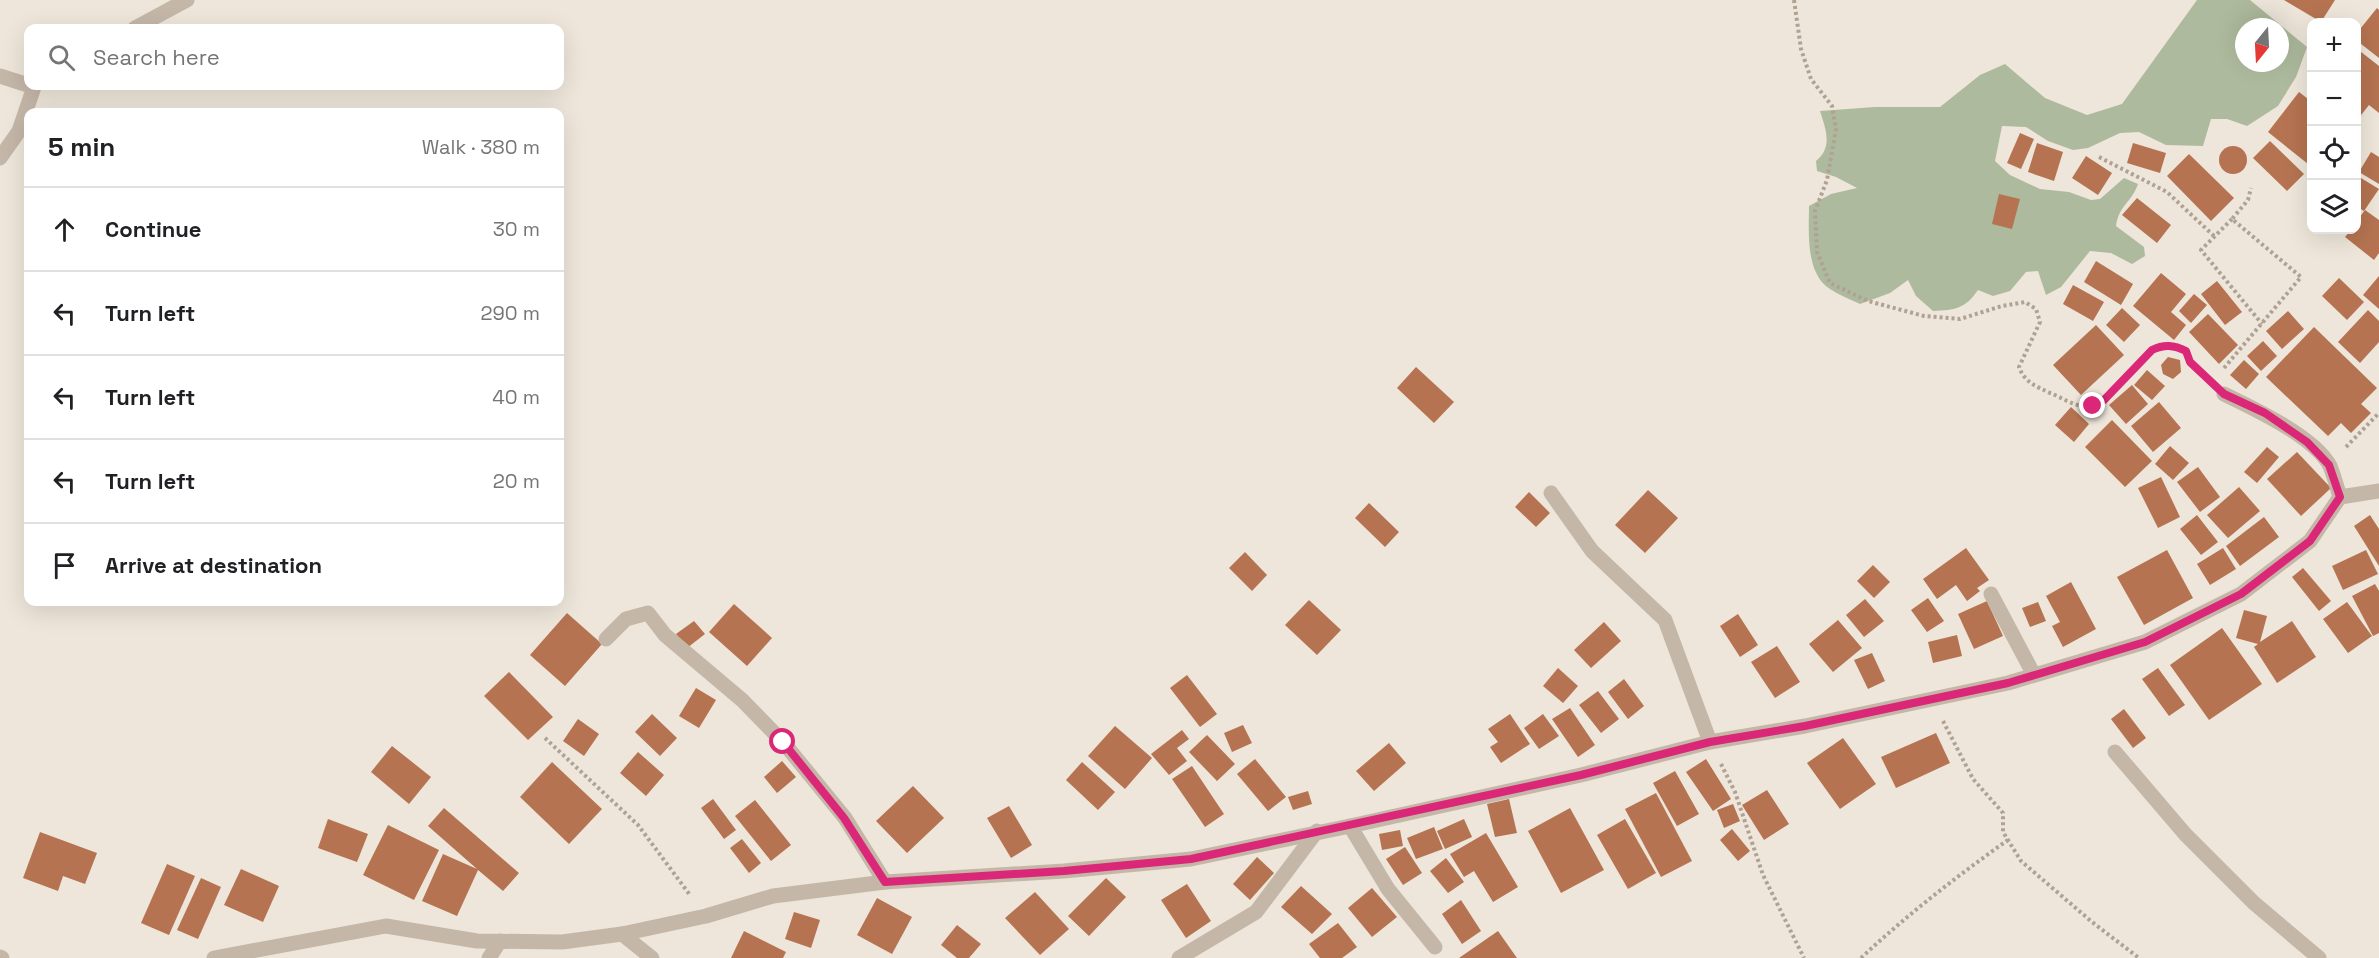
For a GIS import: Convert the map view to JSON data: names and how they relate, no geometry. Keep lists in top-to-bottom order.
{
  "north": "bottom",
  "page": {
    "map_buttons": ["+", "−"],
    "search": "Search here",
    "heading": ["5 min", "Walk · 380 m"],
    "list": [
      ["Continue", "30 m"],
      ["Turn left", "290 m"],
      ["Turn left", "40 m"],
      ["Turn left", "20 m"],
      "Arrive at destination"
    ]
  }
}
